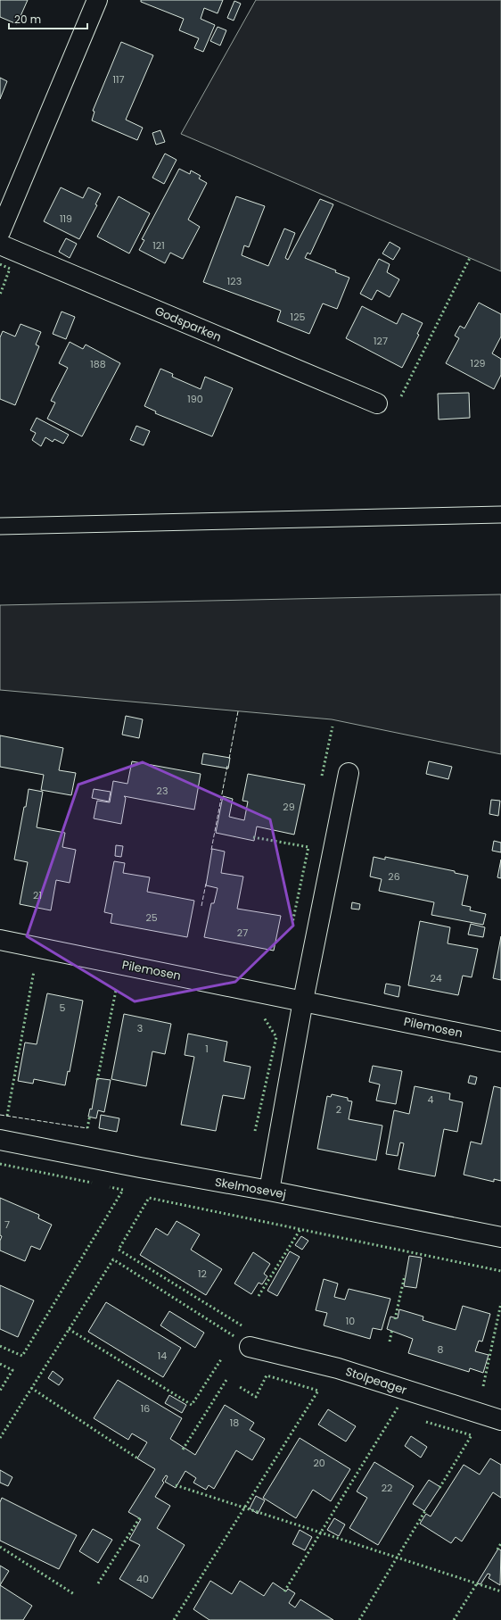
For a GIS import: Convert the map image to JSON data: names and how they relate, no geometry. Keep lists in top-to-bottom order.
{
  "streets": {
    "street": [
      "Godsparken",
      "Pilemosen",
      "Skelmosevej",
      "Stolpeager"
    ]
  },
  "house_numbers": [
    "117",
    "119",
    "121",
    "123",
    "125",
    "127",
    "129",
    "188",
    "190",
    "23",
    "29",
    "26",
    "21",
    "25",
    "27",
    "24",
    "5",
    "3",
    "1",
    "4",
    "2",
    "7",
    "12",
    "10",
    "8",
    "14",
    "16",
    "18",
    "20",
    "22",
    "40"
  ],
  "scale_bar": "20 m"
}
